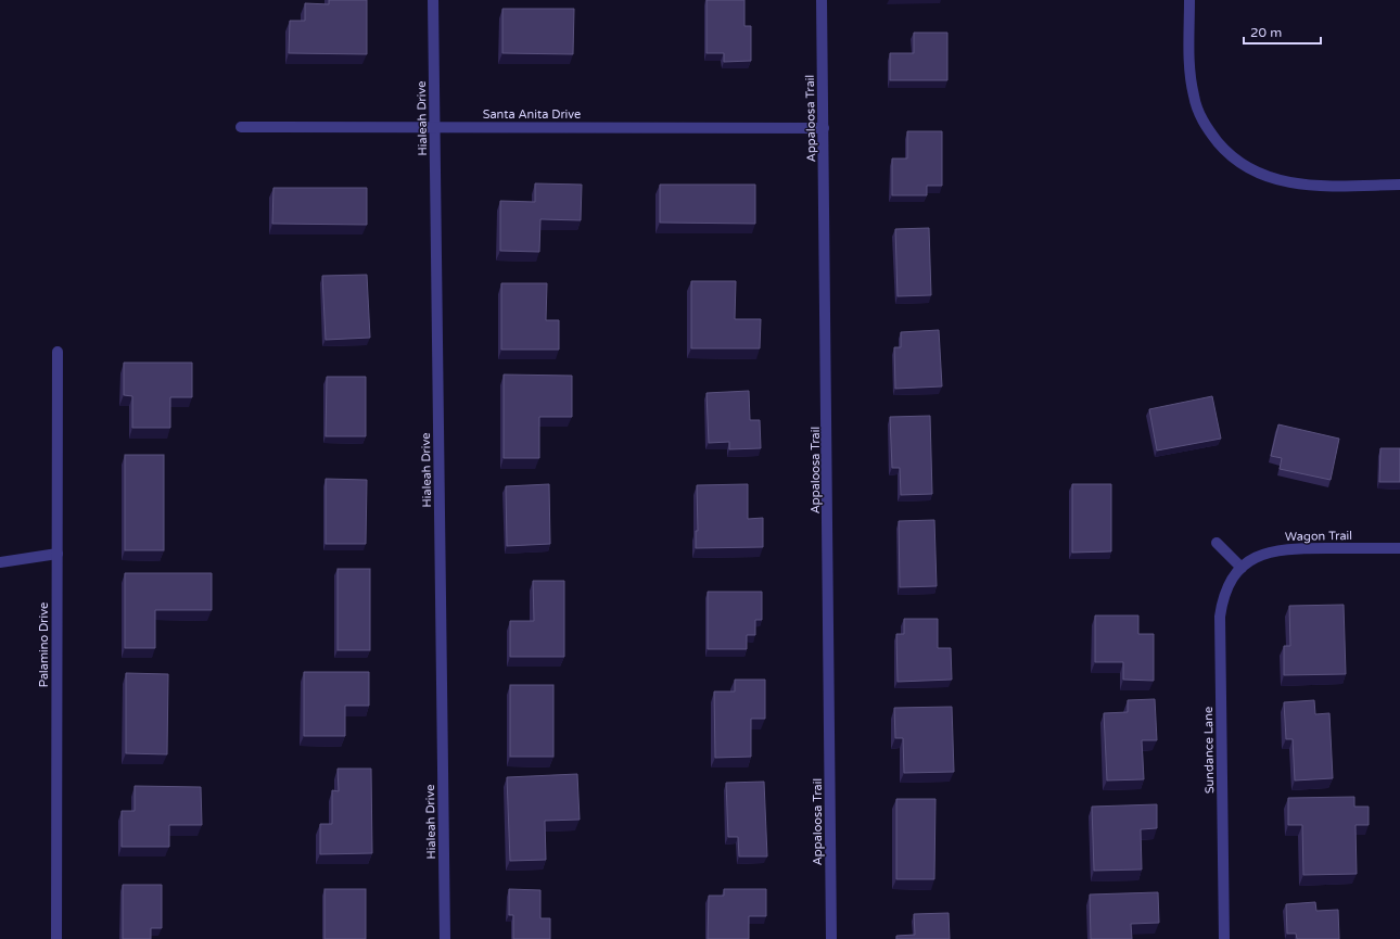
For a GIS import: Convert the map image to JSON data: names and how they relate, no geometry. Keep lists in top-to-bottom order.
{
  "streets": {
    "street": [
      "Santa Anita Drive",
      "Hialeah Drive",
      "Appaloosa Trail",
      "Wagon Trail",
      "Palamino Drive",
      "Sundance Lane"
    ]
  },
  "crossings": [
    ["Santa Anita Drive", "Hialeah Drive"],
    ["Santa Anita Drive", "Appaloosa Trail"],
    ["Wagon Trail", "Sundance Lane"]
  ],
  "scale_bar": "20 m"
}
